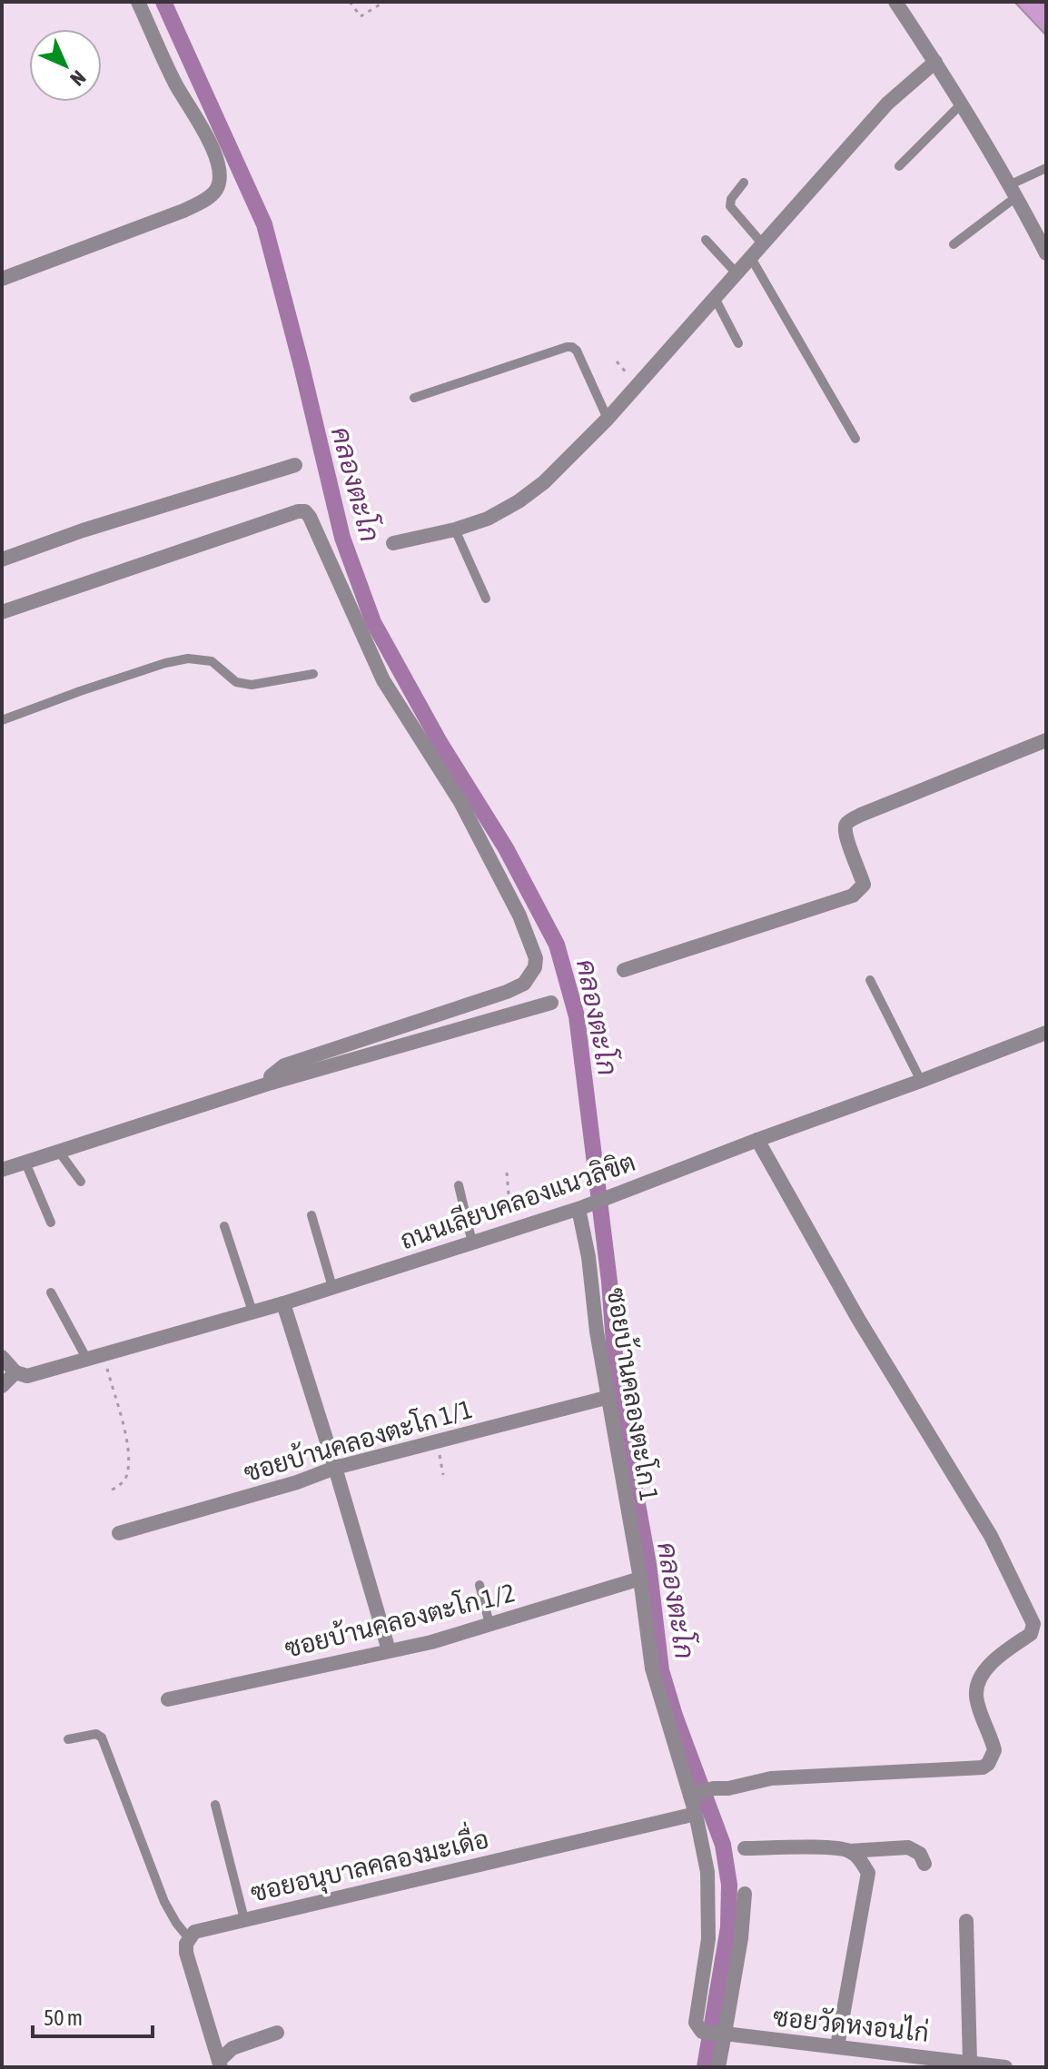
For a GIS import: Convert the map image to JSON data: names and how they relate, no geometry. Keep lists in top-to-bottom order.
{
  "streets": {
    "street": [
      "ถนนเลียบคลองแนวลิขิต",
      "ซอยบ้านคลองตะโก 1",
      "ซอยบ้านคลองตะโก 1/1",
      "ซอยบ้านคลองตะโก 1/2",
      "ซอยอนุบาลคลองมะเดื่อ",
      "ซอยวัดหงอนไก่"
    ]
  },
  "crossings": [
    ["ถนนเลียบคลองแนวลิขิต", "ซอยบ้านคลองตะโก 1"],
    ["ซอยบ้านคลองตะโก 1", "ซอยบ้านคลองตะโก 1/1"],
    ["ซอยบ้านคลองตะโก 1", "ซอยบ้านคลองตะโก 1/2"],
    ["ซอยบ้านคลองตะโก 1", "ซอยอนุบาลคลองมะเดื่อ"],
    ["ซอยบ้านคลองตะโก 1", "ซอยวัดหงอนไก่"]
  ],
  "water": ["คลองตะโก"],
  "scale_bar": "50 m",
  "north": "bottom right"
}
